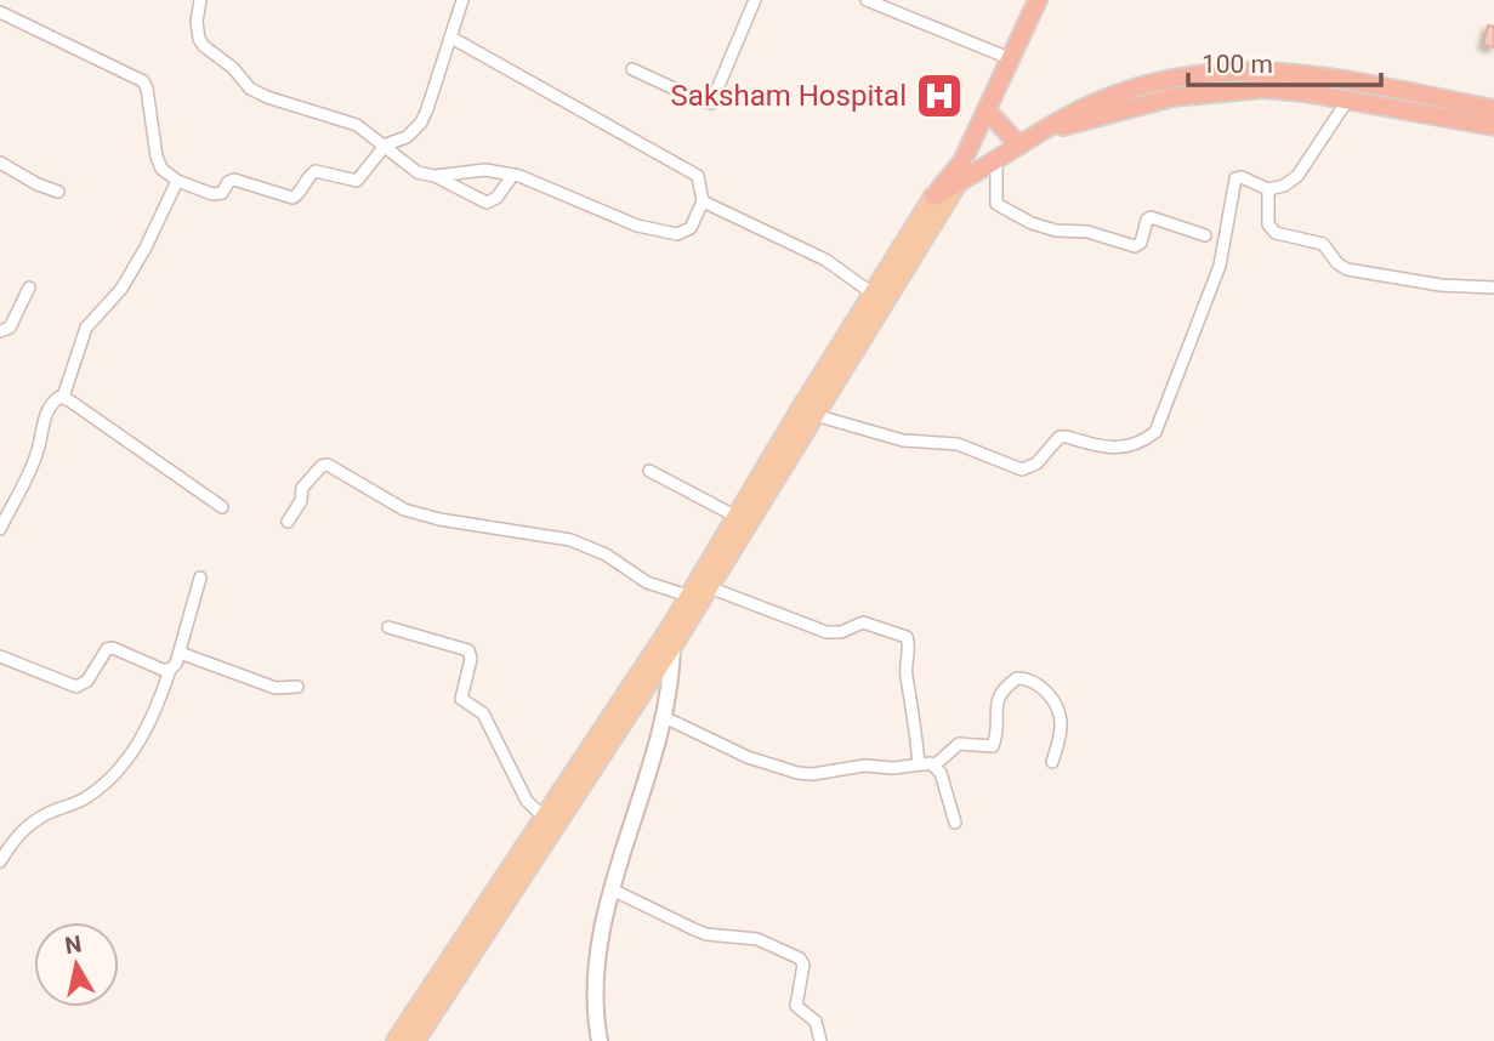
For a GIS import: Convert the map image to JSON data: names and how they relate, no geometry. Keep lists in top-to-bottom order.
{
  "places": {
    "hospital": ["Saksham Hospital"]
  },
  "scale_bar": "100 m",
  "north": "top"
}
